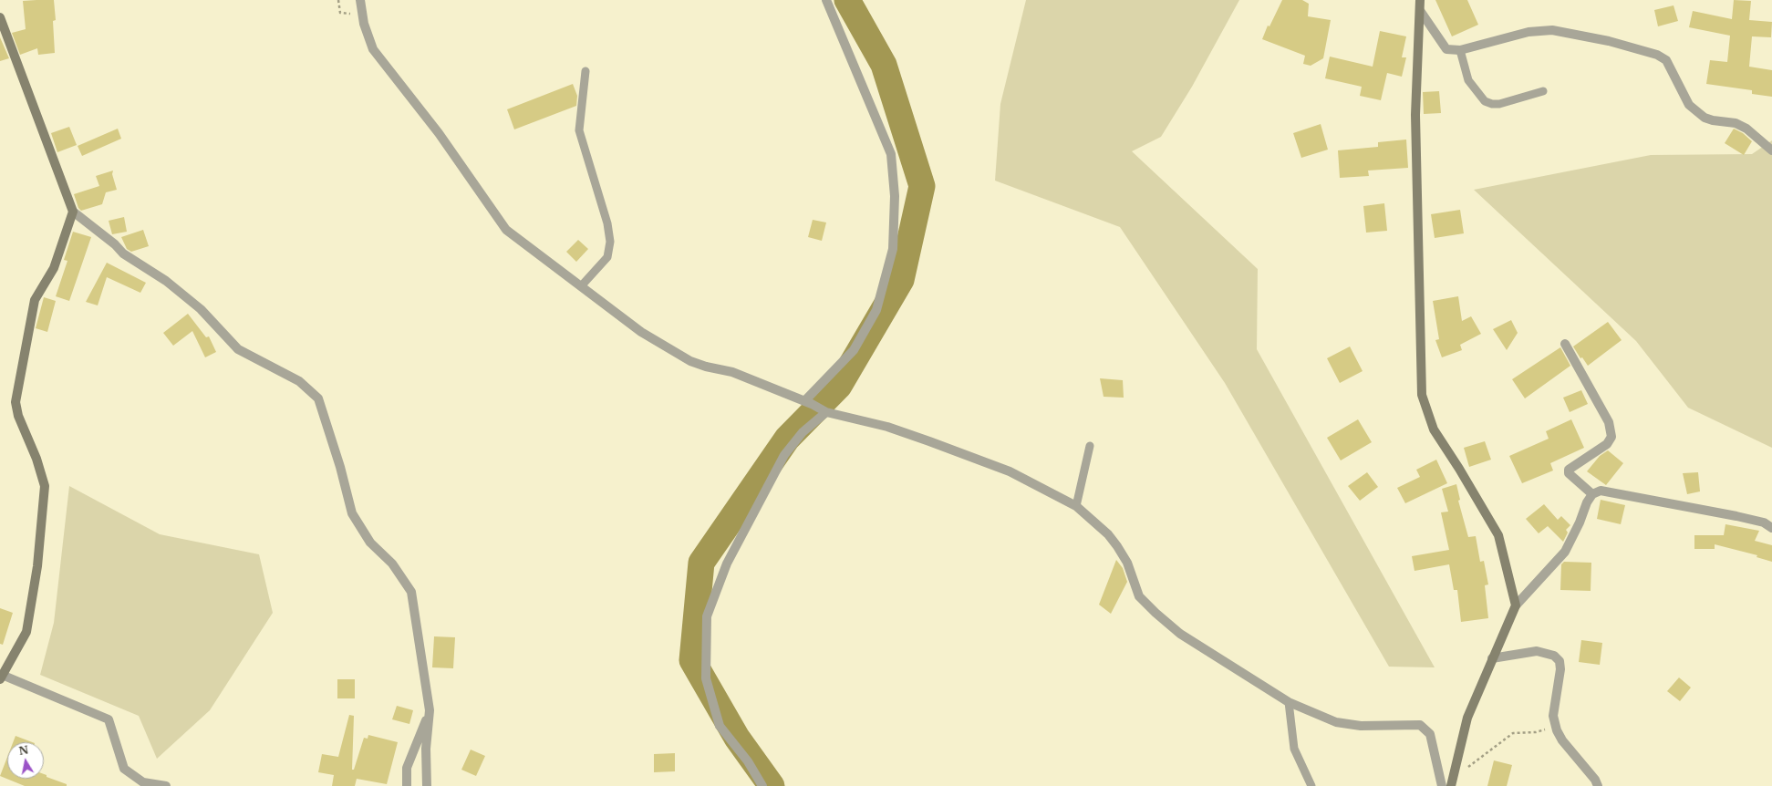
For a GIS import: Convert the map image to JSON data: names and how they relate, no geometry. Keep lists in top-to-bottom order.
{
  "north": "top"
}
